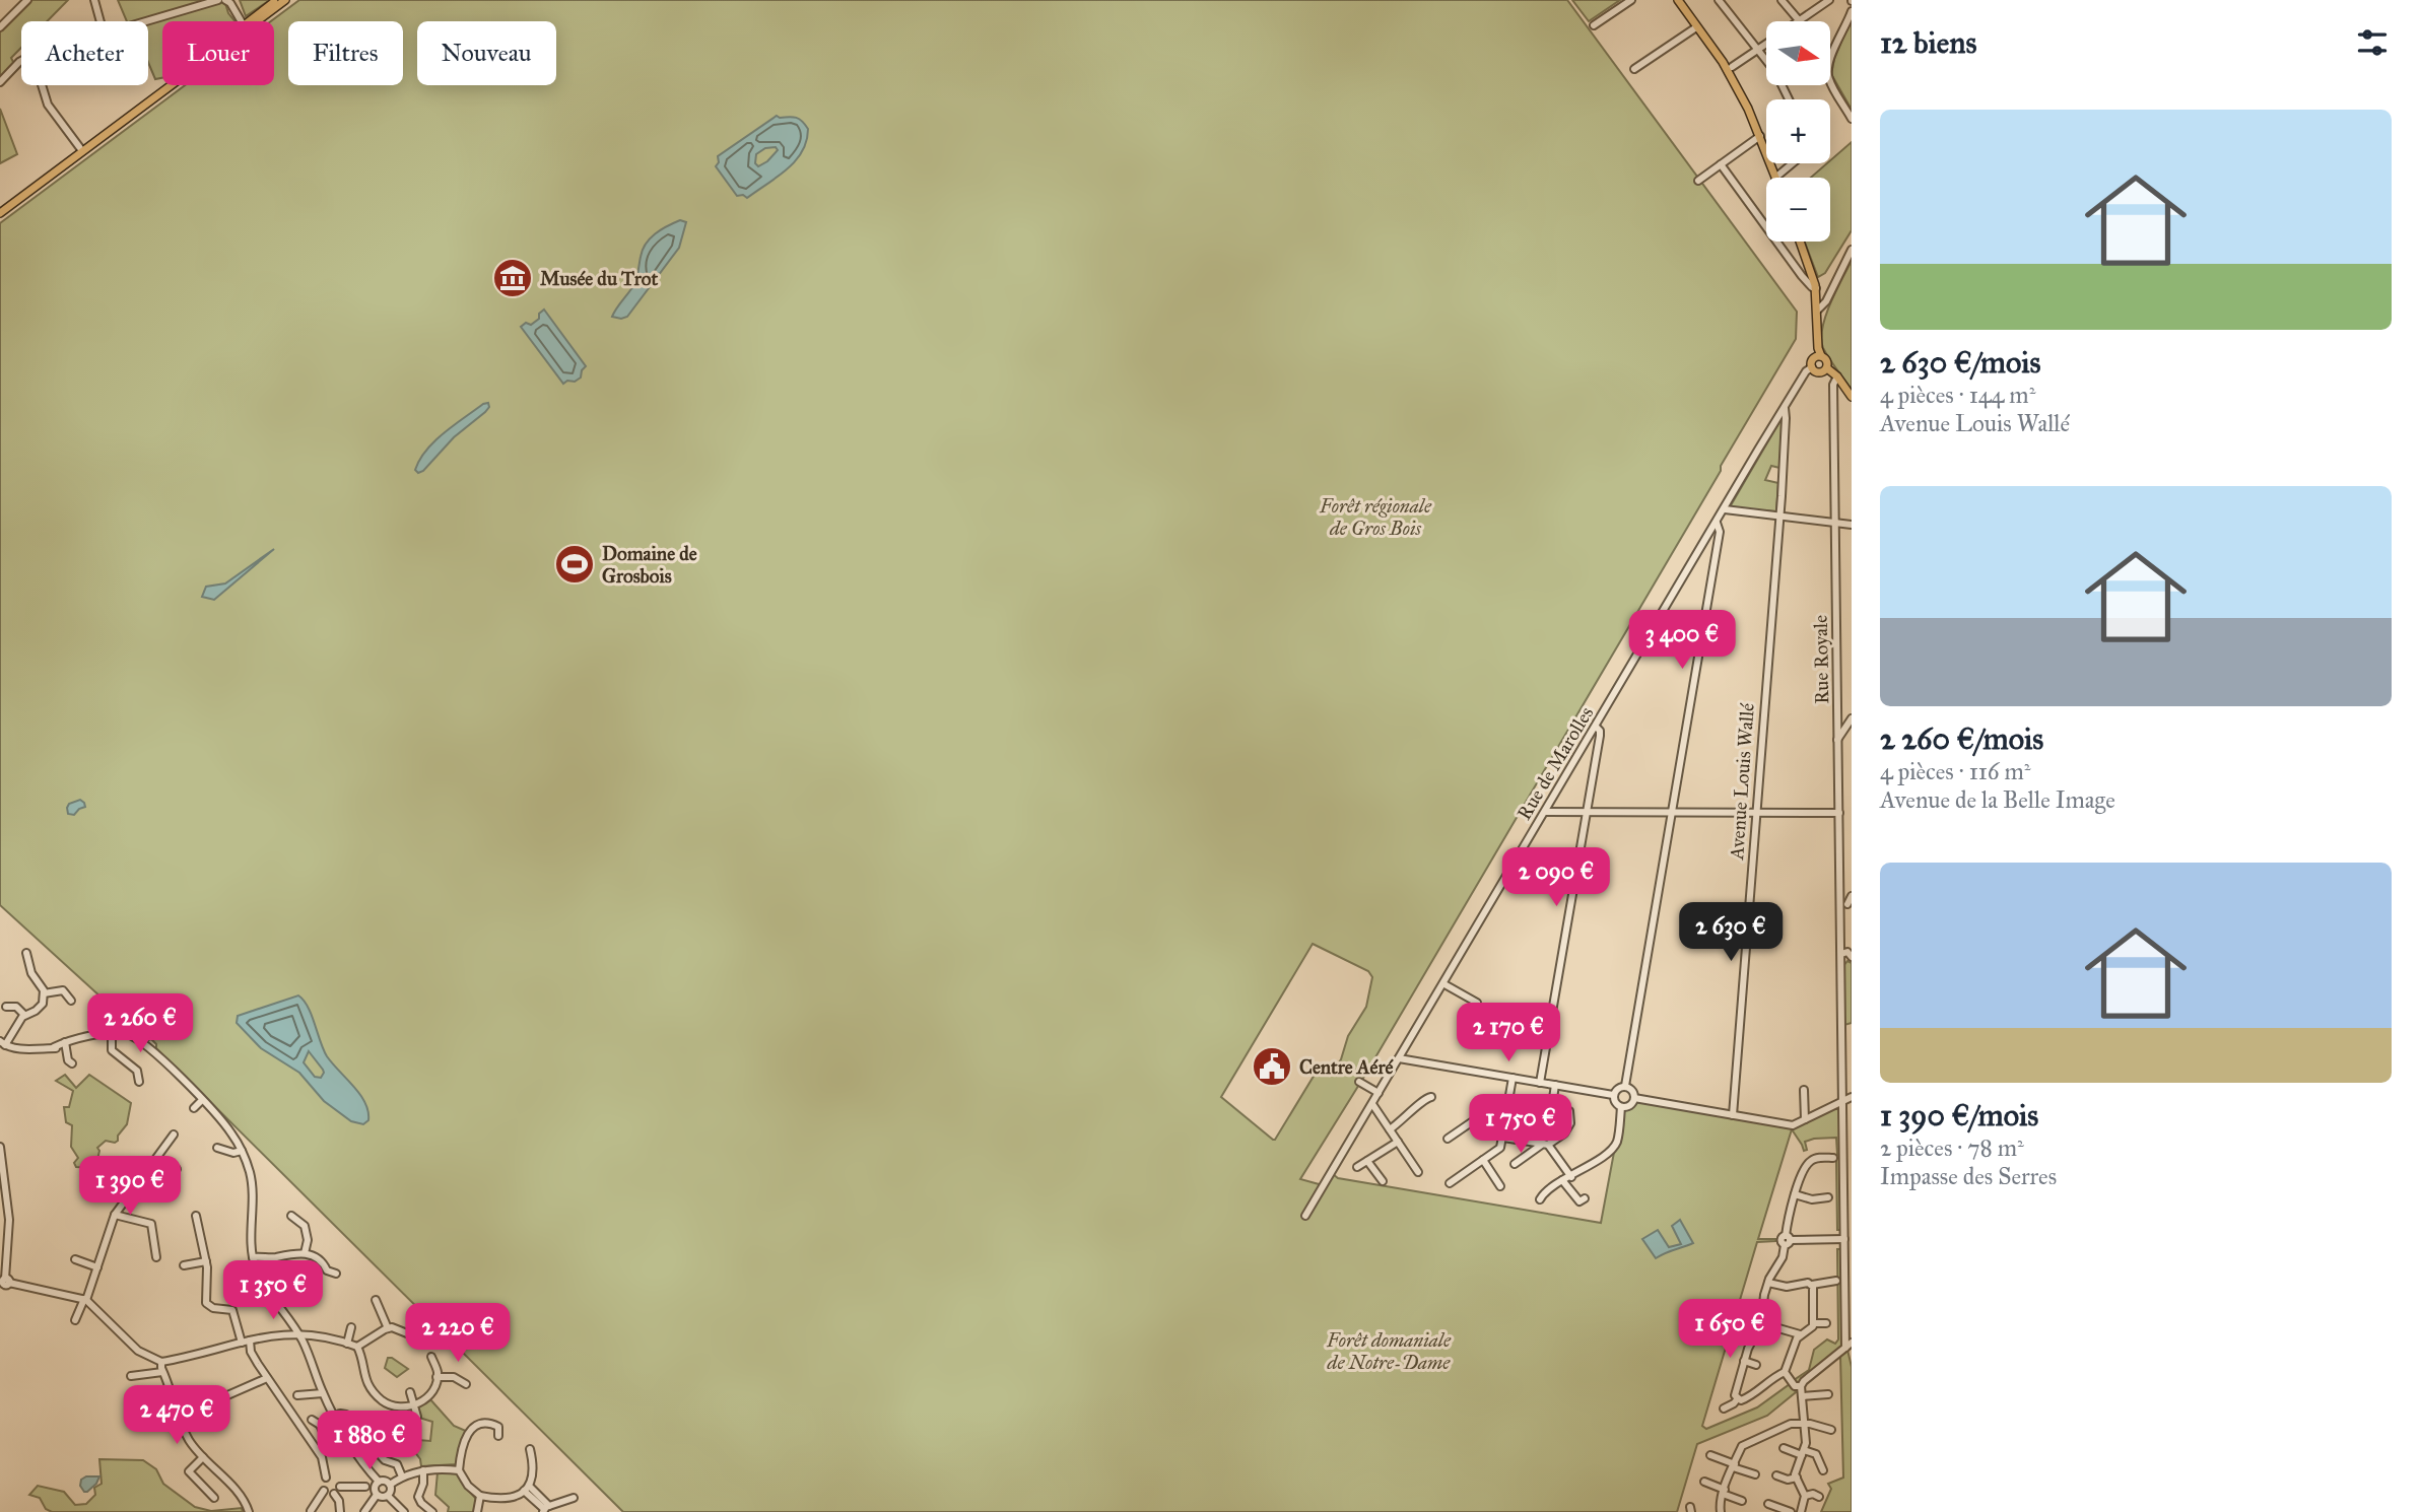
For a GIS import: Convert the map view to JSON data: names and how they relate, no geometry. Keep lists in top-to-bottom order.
{
  "streets": {
    "street": ["Rue Royale", "Rue de Marolles", "Avenue Louis Wallé"]
  },
  "crossings": [
    ["Rue de Marolles", "Avenue Louis Wallé"]
  ],
  "parks": ["Forêt régionale de Gros Bois", "Forêt domaniale de Notre-Dame"],
  "places": {
    "museum": ["Musée du Trot"],
    "sports": ["Domaine de Grosbois"],
    "public building": ["Centre Aéré"]
  },
  "north": "right",
  "page": {
    "heading": "12 biens",
    "map_buttons": ["+", "−"],
    "chip": [
      "Acheter",
      "Louer",
      "Filtres",
      "Nouveau"
    ],
    "list": [
      {
        "name": "2 630 €/mois",
        "note": "4 pièces · 144 m² · Avenue Louis Wallé"
      },
      {
        "name": "2 260 €/mois",
        "note": "4 pièces · 116 m² · Avenue de la Belle Image"
      },
      {
        "name": "1 390 €/mois",
        "note": "2 pièces · 78 m² · Impasse des Serres"
      }
    ],
    "price": [
      "3 400 €",
      "2 090 €",
      "2 630 €",
      "2 260 €",
      "2 170 €",
      "1 750 €",
      "1 390 €",
      "1 350 €",
      "1 650 €",
      "2 220 €",
      "2 470 €",
      "1 880 €"
    ]
  }
}
